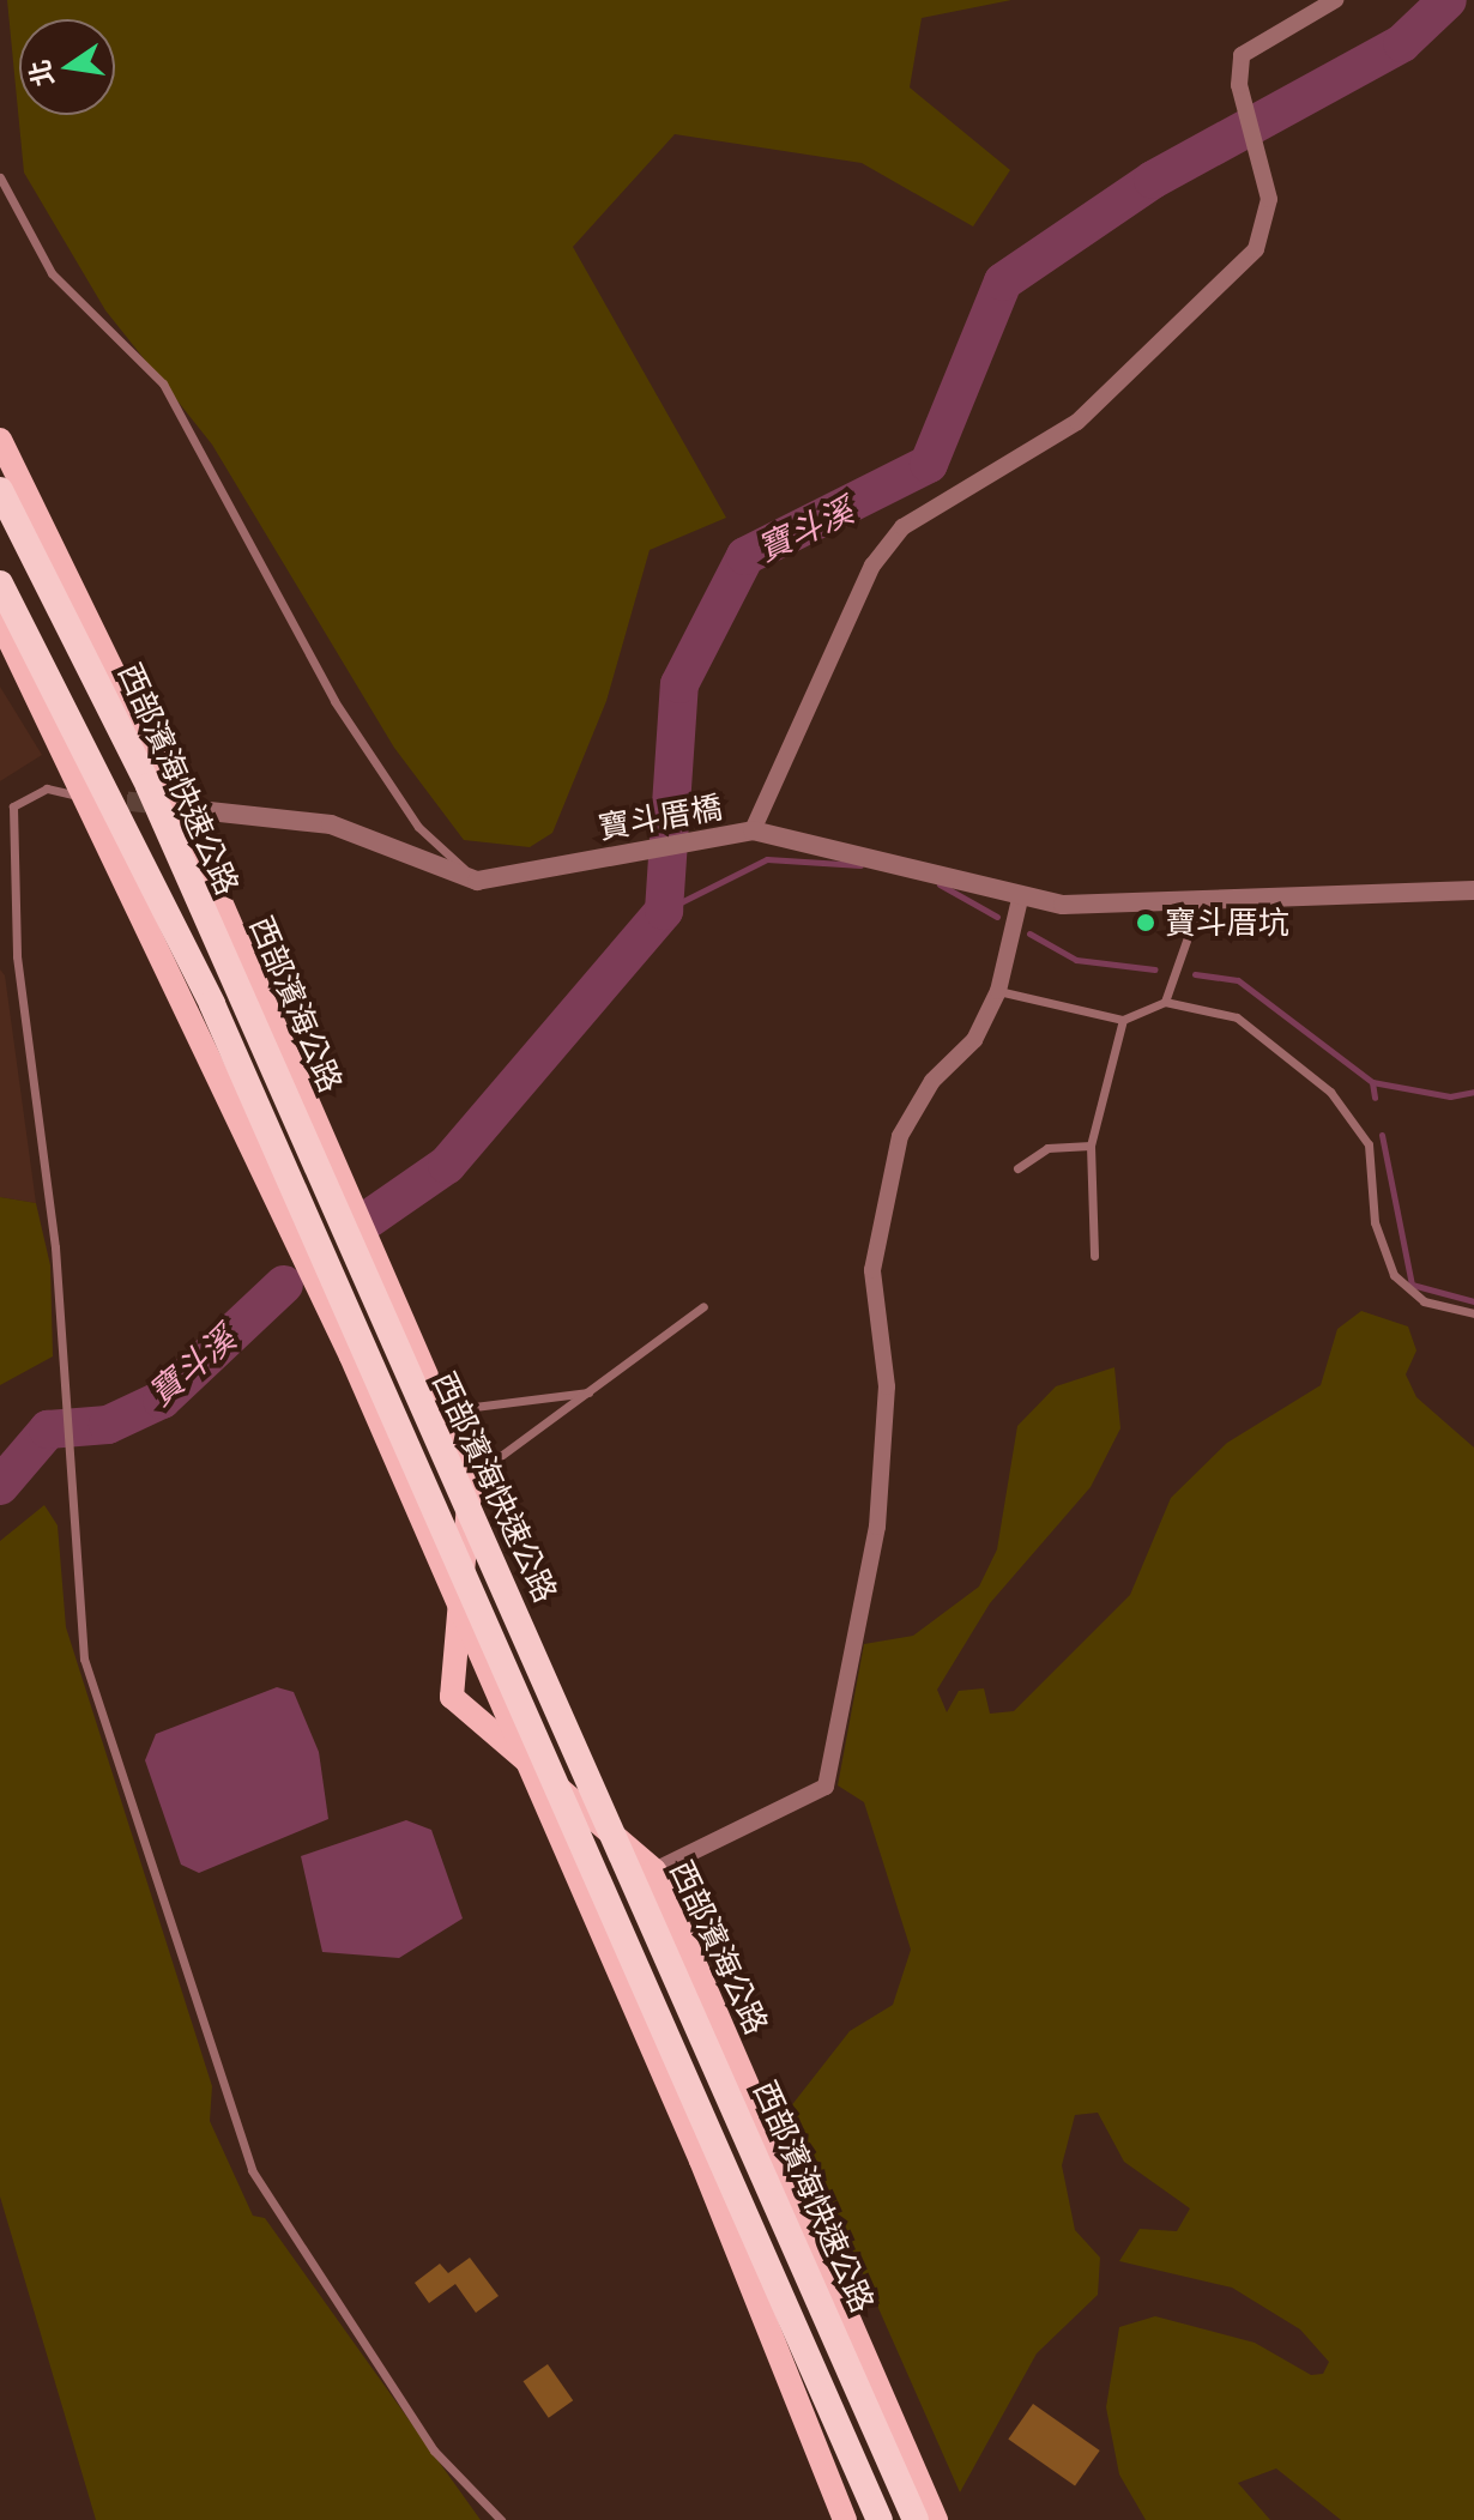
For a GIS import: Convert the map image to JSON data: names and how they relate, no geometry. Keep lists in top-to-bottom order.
{
  "streets": {
    "highway": ["西部濱海快速公路"],
    "main road": ["西部濱海公路"],
    "street": ["寶斗厝橋"]
  },
  "water": ["寶斗溪"],
  "places": ["寶斗厝坑"],
  "north": "left"
}
